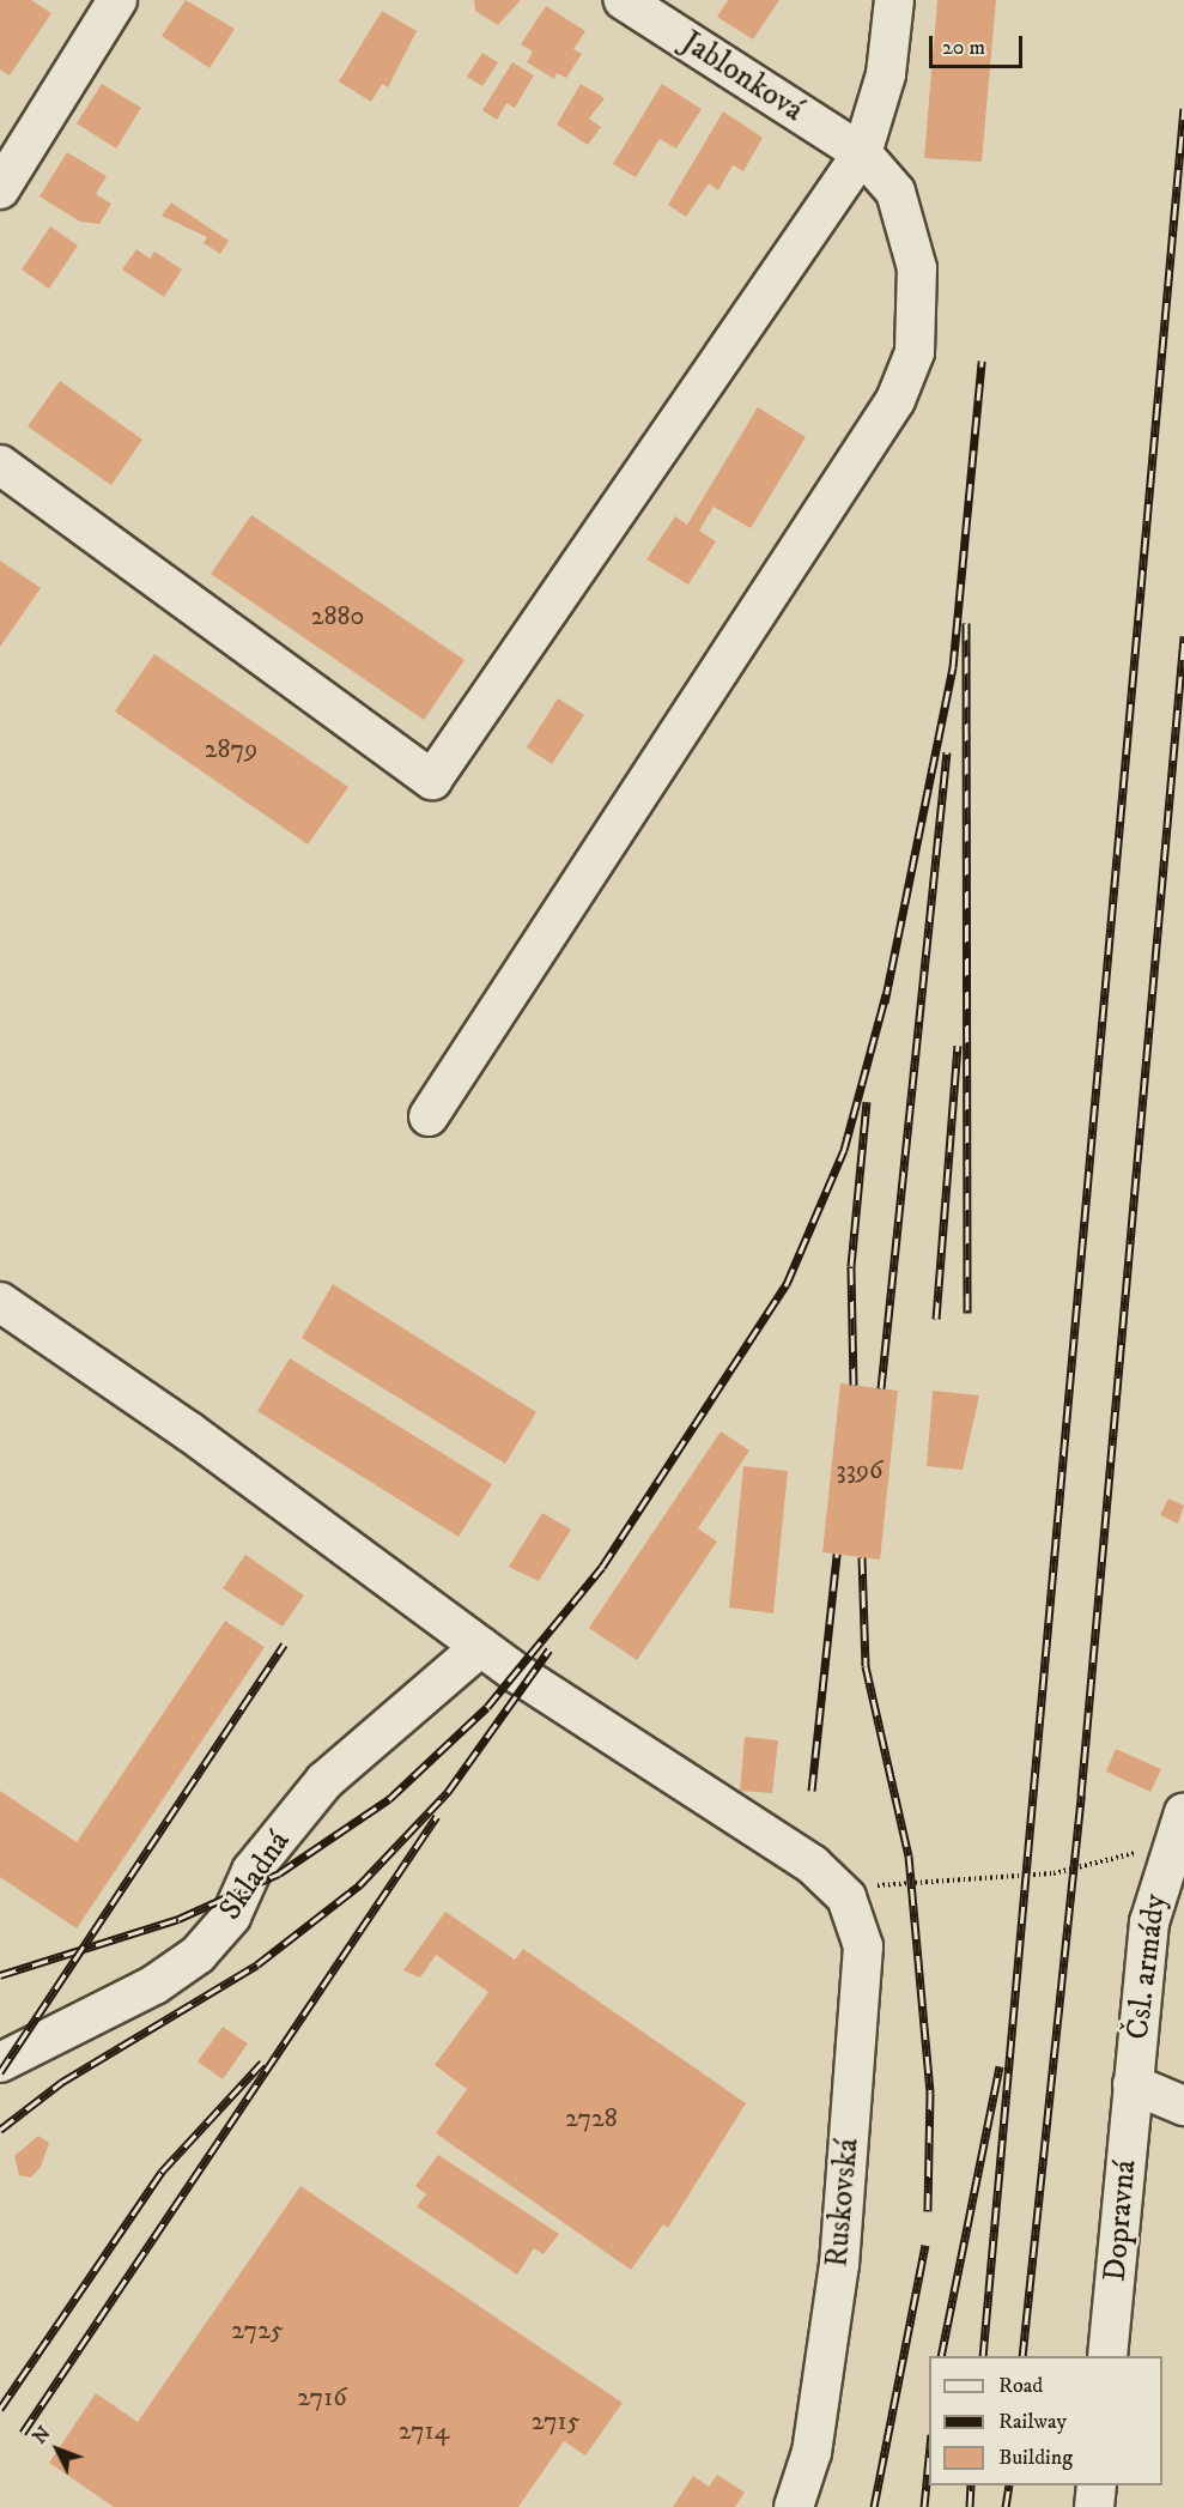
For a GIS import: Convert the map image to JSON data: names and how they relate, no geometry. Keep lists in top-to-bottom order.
{
  "streets": {
    "street": [
      "Jablonková",
      "Skladná",
      "Čsl. armády",
      "Ruskovská",
      "Dopravná"
    ]
  },
  "crossings": [
    ["Čsl. armády", "Dopravná"]
  ],
  "house_numbers": [
    "2880",
    "2879",
    "3396",
    "2728",
    "2725",
    "2716",
    "2715",
    "2714"
  ],
  "legend": ["Road", "Railway", "Building"],
  "scale_bar": "20 m",
  "north": "top left"
}
